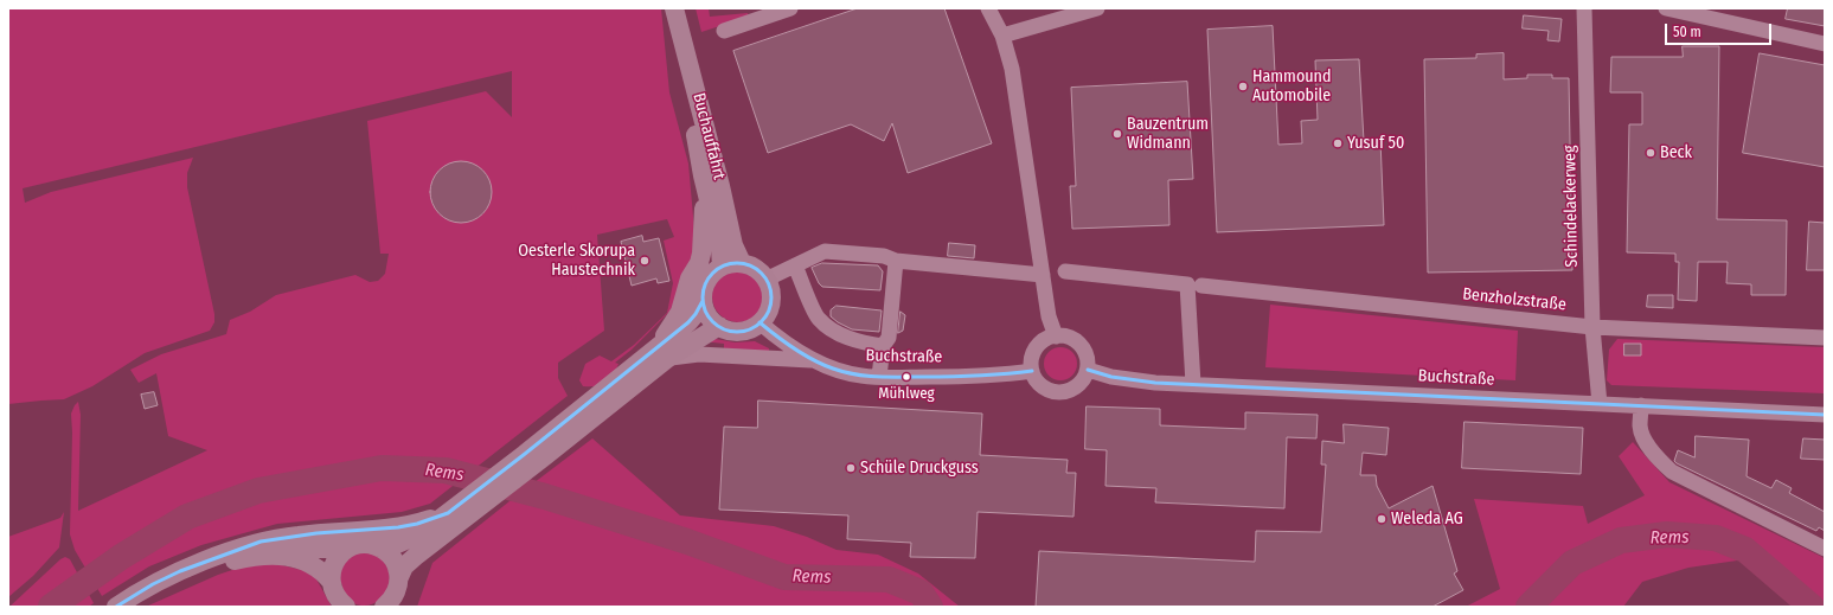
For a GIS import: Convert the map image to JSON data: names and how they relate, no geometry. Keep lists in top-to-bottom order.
{
  "streets": {
    "main road": ["Buchauffahrt"],
    "street": ["Schindelackerweg", "Benzholzstraße", "Buchstraße"]
  },
  "crossings": [
    ["Buchauffahrt", "Buchstraße"],
    ["Schindelackerweg", "Benzholzstraße"],
    ["Schindelackerweg", "Buchstraße"]
  ],
  "water": ["Rems"],
  "places": [
    "Hammound Automobile",
    "Bauzentrum Widmann",
    "Yusuf 50",
    "Beck",
    "Oesterle Skorupa Haustechnik",
    "Mühlweg",
    "Schüle Druckguss",
    "Weleda AG"
  ],
  "scale_bar": "50 m"
}
